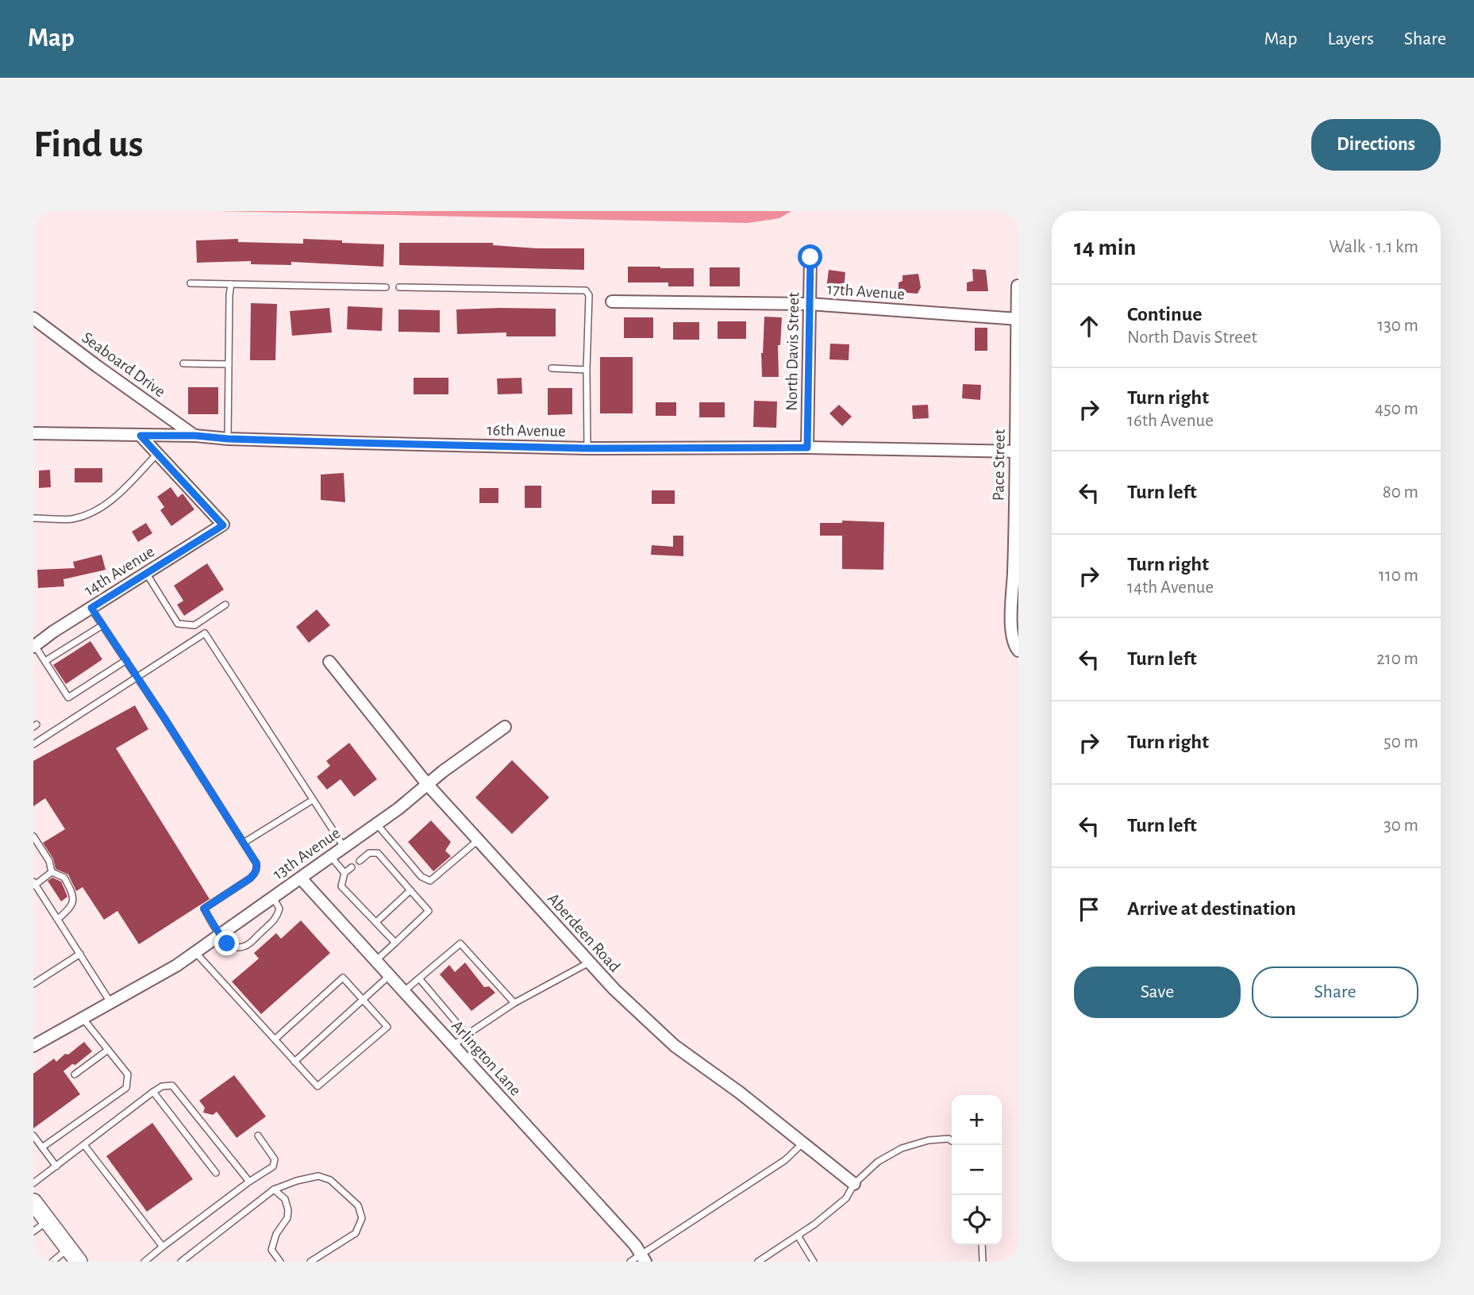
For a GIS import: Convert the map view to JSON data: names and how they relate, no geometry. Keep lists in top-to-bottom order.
{
  "streets": {
    "street": [
      "17th Avenue",
      "North Davis Street",
      "Seaboard Drive",
      "16th Avenue",
      "Pace Street",
      "14th Avenue",
      "13th Avenue",
      "Aberdeen Road",
      "Arlington Lane"
    ]
  },
  "crossings": [
    ["17th Avenue", "North Davis Street"],
    ["17th Avenue", "Pace Street"],
    ["North Davis Street", "16th Avenue"],
    ["Seaboard Drive", "16th Avenue"],
    ["16th Avenue", "Pace Street"],
    ["13th Avenue", "Aberdeen Road"],
    ["13th Avenue", "Arlington Lane"]
  ],
  "page": {
    "header": "Map",
    "nav": ["Map", "Layers", "Share"],
    "buttons": [
      "Directions",
      ["Save", "Share"]
    ],
    "title": "Find us",
    "heading": ["14 min", "Walk · 1.1 km"],
    "list": [
      ["Continue", "North Davis Street", "130 m"],
      ["Turn right", "16th Avenue", "450 m"],
      ["Turn left", "80 m"],
      ["Turn right", "14th Avenue", "110 m"],
      ["Turn left", "210 m"],
      ["Turn right", "50 m"],
      ["Turn left", "30 m"],
      "Arrive at destination"
    ],
    "map_buttons": ["+", "−"]
  }
}
